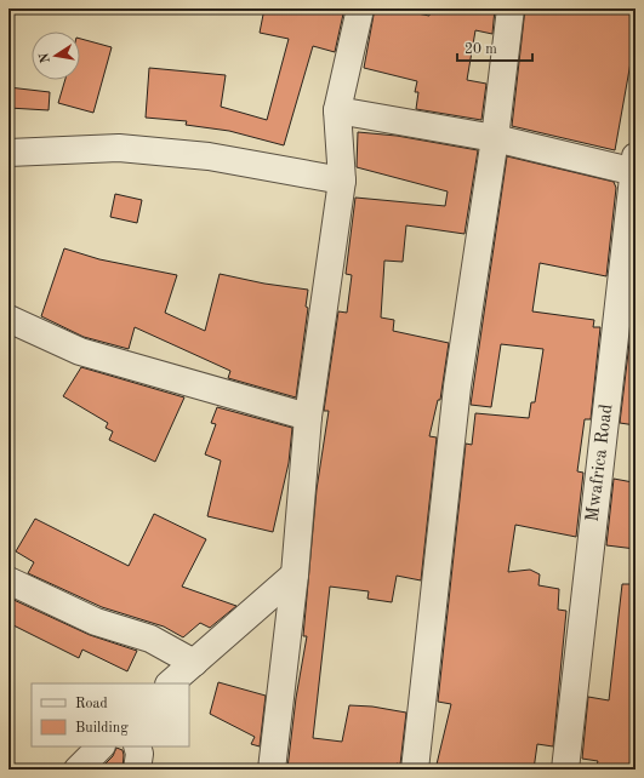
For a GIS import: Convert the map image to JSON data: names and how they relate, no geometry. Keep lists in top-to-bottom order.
{
  "streets": {
    "street": ["Mwafrica Road"]
  },
  "legend": ["Road", "Building"],
  "scale_bar": "20 m",
  "north": "left"
}
